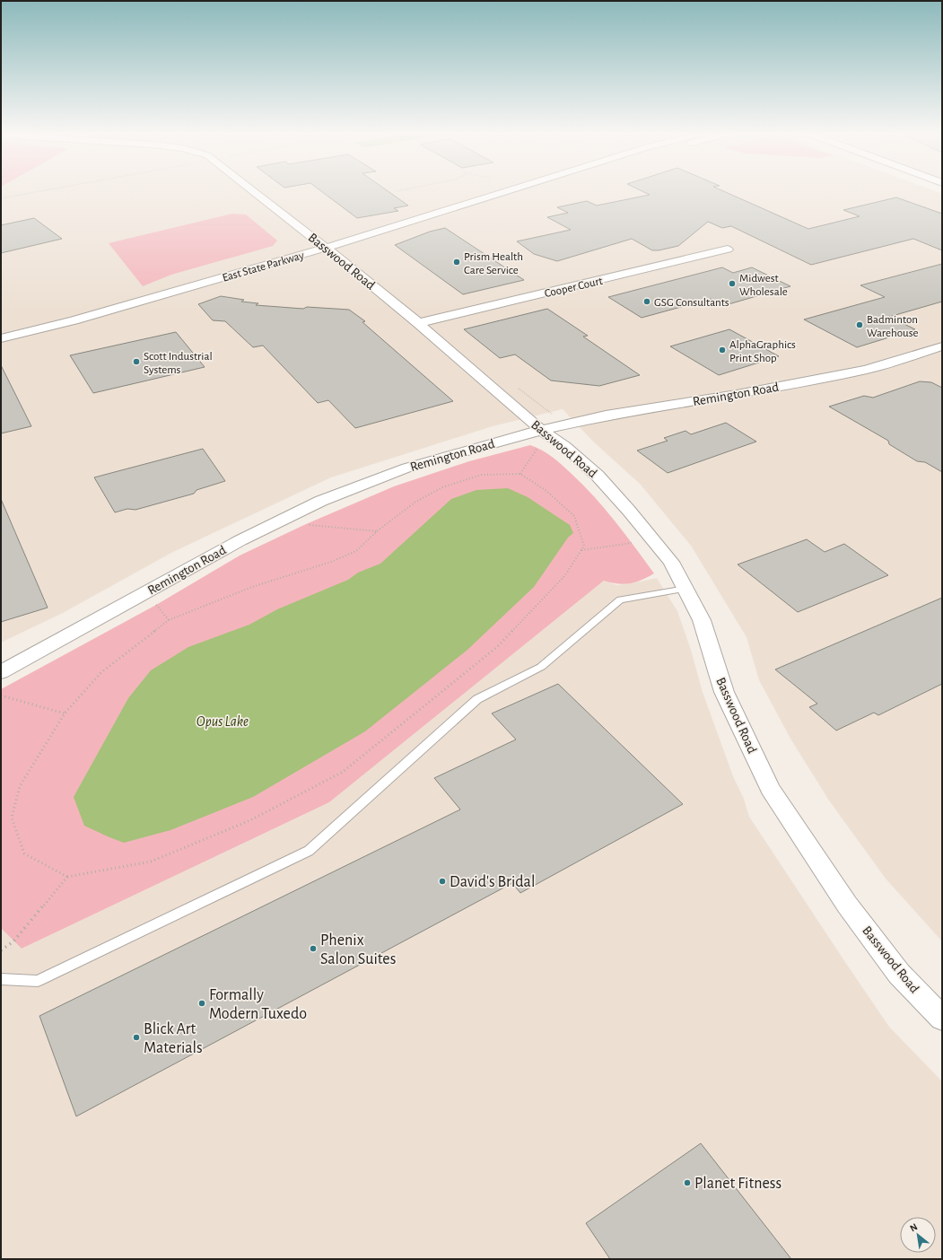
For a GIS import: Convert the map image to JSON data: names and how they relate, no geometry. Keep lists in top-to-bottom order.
{
  "streets": {
    "street": [
      "Basswood Road",
      "East State Parkway",
      "Cooper Court",
      "Remington Road"
    ]
  },
  "crossings": [
    ["Basswood Road", "East State Parkway"],
    ["Basswood Road", "Cooper Court"],
    ["Basswood Road", "Remington Road"]
  ],
  "water": ["Opus Lake"],
  "places": [
    "Prism Health Care Service",
    "Midwest Wholesale",
    "GSG Consultants",
    "Badminton Warehouse",
    "AlphaGraphics Print Shop",
    "Scott Industrial Systems",
    "David's Bridal",
    "Phenix Salon Suites",
    "Formally Modern Tuxedo",
    "Blick Art Materials",
    "Planet Fitness"
  ],
  "north": "top left"
}
